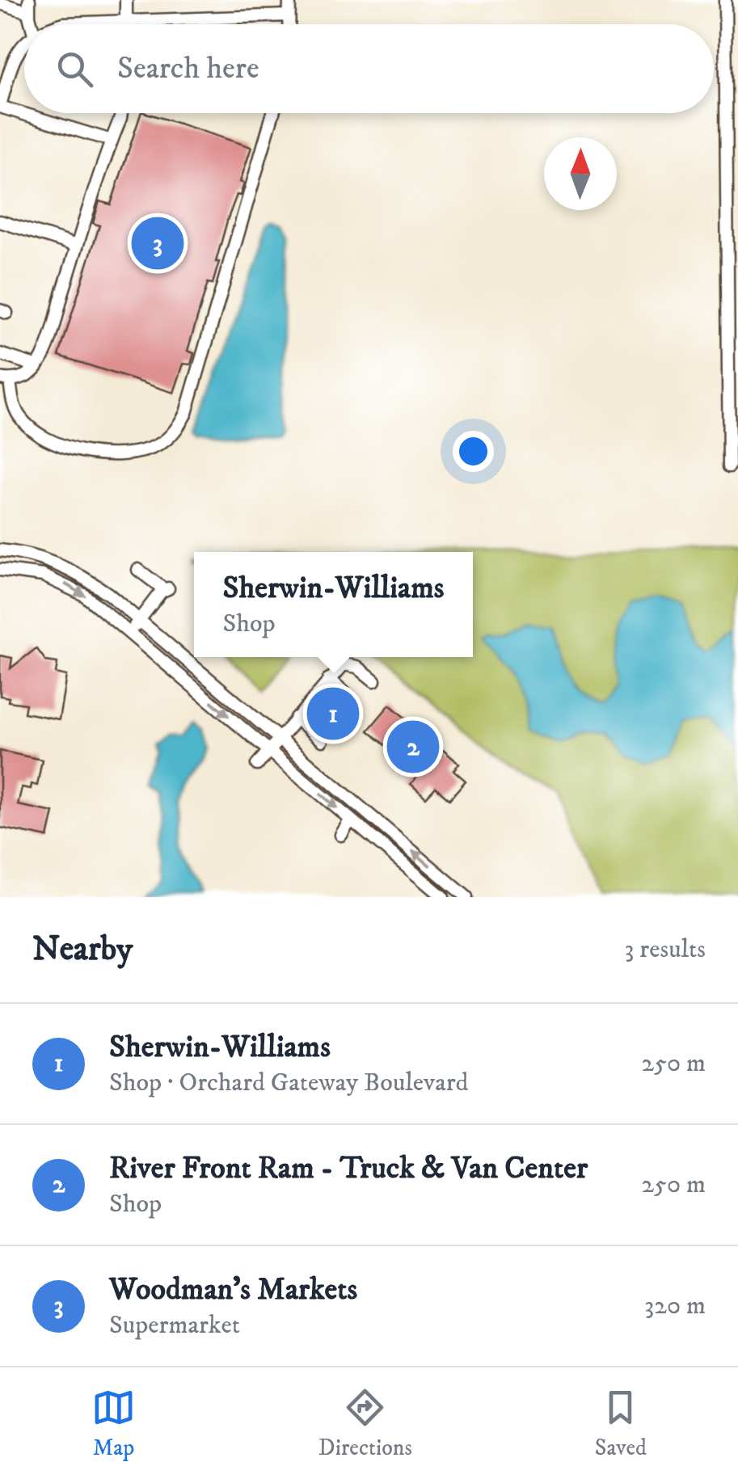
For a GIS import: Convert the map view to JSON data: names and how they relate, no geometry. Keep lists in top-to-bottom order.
{
  "north": "top",
  "page": {
    "search": "Search here",
    "pins": ["3", "1", "2"],
    "popup": ["Sherwin-Williams", "Shop"],
    "heading": ["Nearby", "3 results"],
    "list": [
      {
        "mark": "1",
        "name": "Sherwin-Williams",
        "note": "Shop · Orchard Gateway Boulevard",
        "value": "250 m"
      },
      {
        "mark": "2",
        "name": "River Front Ram - Truck & Van Center",
        "note": "Shop",
        "value": "250 m"
      },
      {
        "mark": "3",
        "name": "Woodman's Markets",
        "note": "Supermarket",
        "value": "320 m"
      }
    ],
    "nav": ["Map", "Directions", "Saved"]
  }
}
